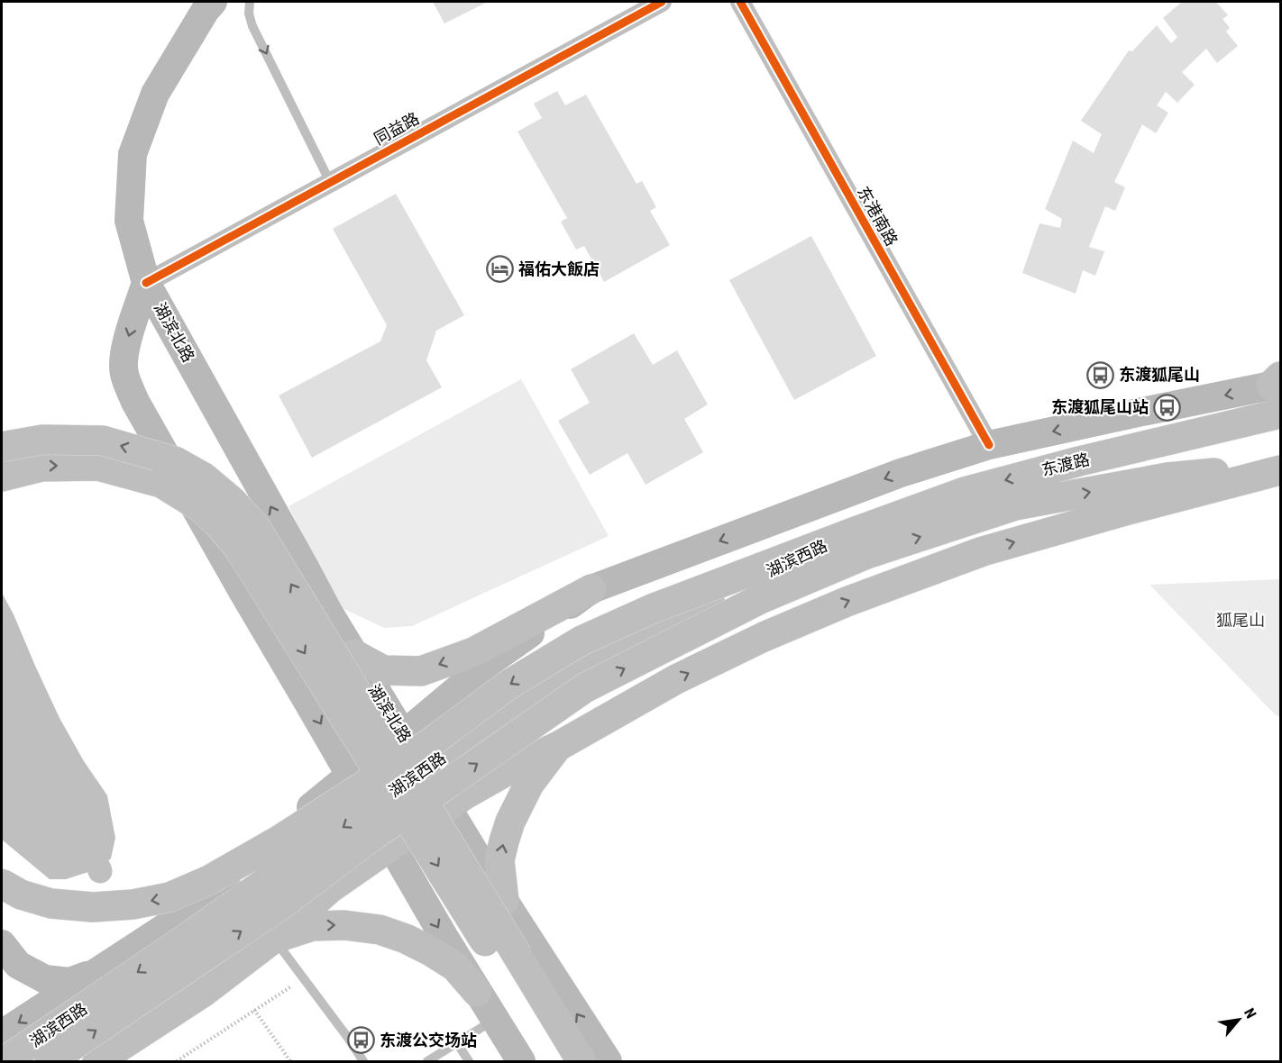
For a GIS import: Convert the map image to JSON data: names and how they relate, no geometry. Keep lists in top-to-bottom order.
{
  "streets": {
    "main road": ["湖滨北路", "东渡路", "湖滨西路"],
    "street": ["同益路", "东港南路"]
  },
  "crossings": [
    ["同益路", "湖滨北路"],
    ["东渡路", "湖滨西路"]
  ],
  "parks": ["狐尾山"],
  "places": {
    "hotel": ["福佑大飯店"],
    "bus stop": ["东渡狐尾山", "东渡狐尾山站", "东渡公交场站"]
  },
  "north": "top right"
}
